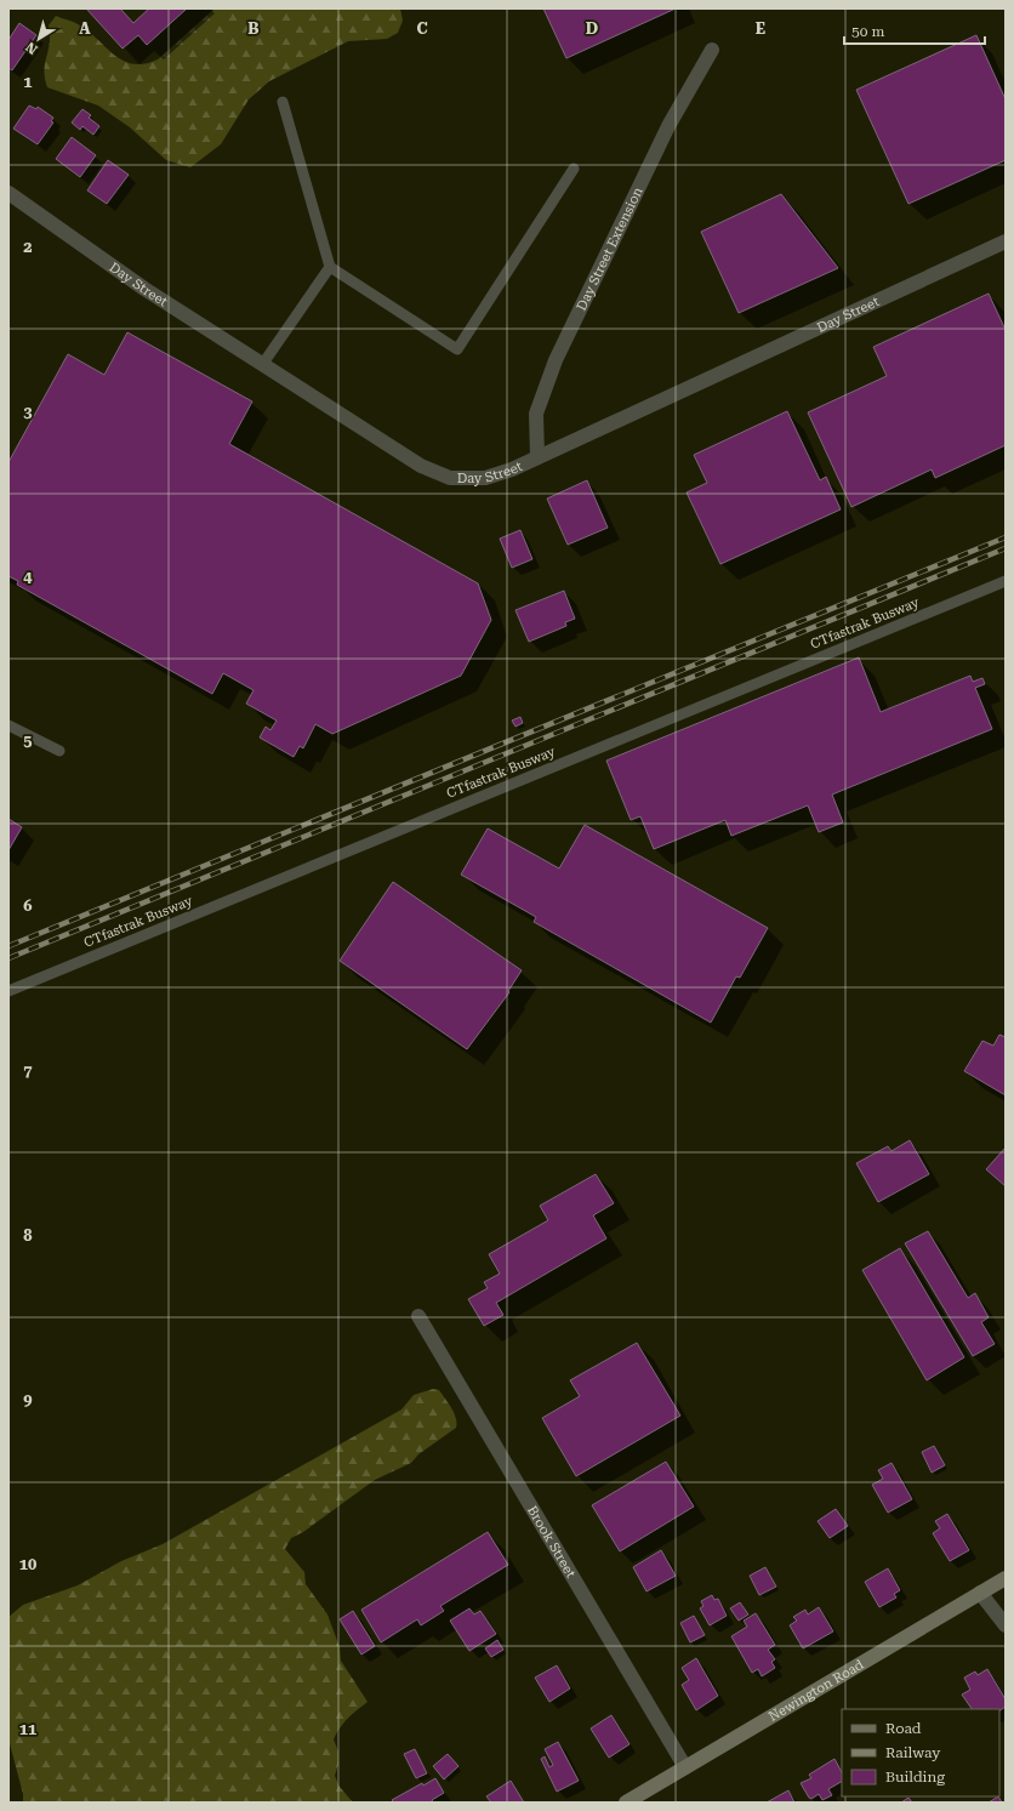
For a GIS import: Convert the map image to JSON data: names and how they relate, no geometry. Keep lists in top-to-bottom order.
{
  "streets": {
    "main road": ["Newington Road"],
    "street": ["Day Street Extension", "Day Street", "Brook Street"],
    "lane": ["CTfastrak Busway"]
  },
  "crossings": [
    ["Day Street Extension", "Day Street"],
    ["Brook Street", "Newington Road"]
  ],
  "legend": ["Road", "Railway", "Building"],
  "scale_bar": "50 m",
  "north": "bottom left",
  "grid": {
    "columns": [
      "A",
      "B",
      "C",
      "D",
      "E"
    ],
    "rows": [
      "1",
      "2",
      "3",
      "4",
      "5",
      "6",
      "7",
      "8",
      "9",
      "10",
      "11"
    ]
  }
}
